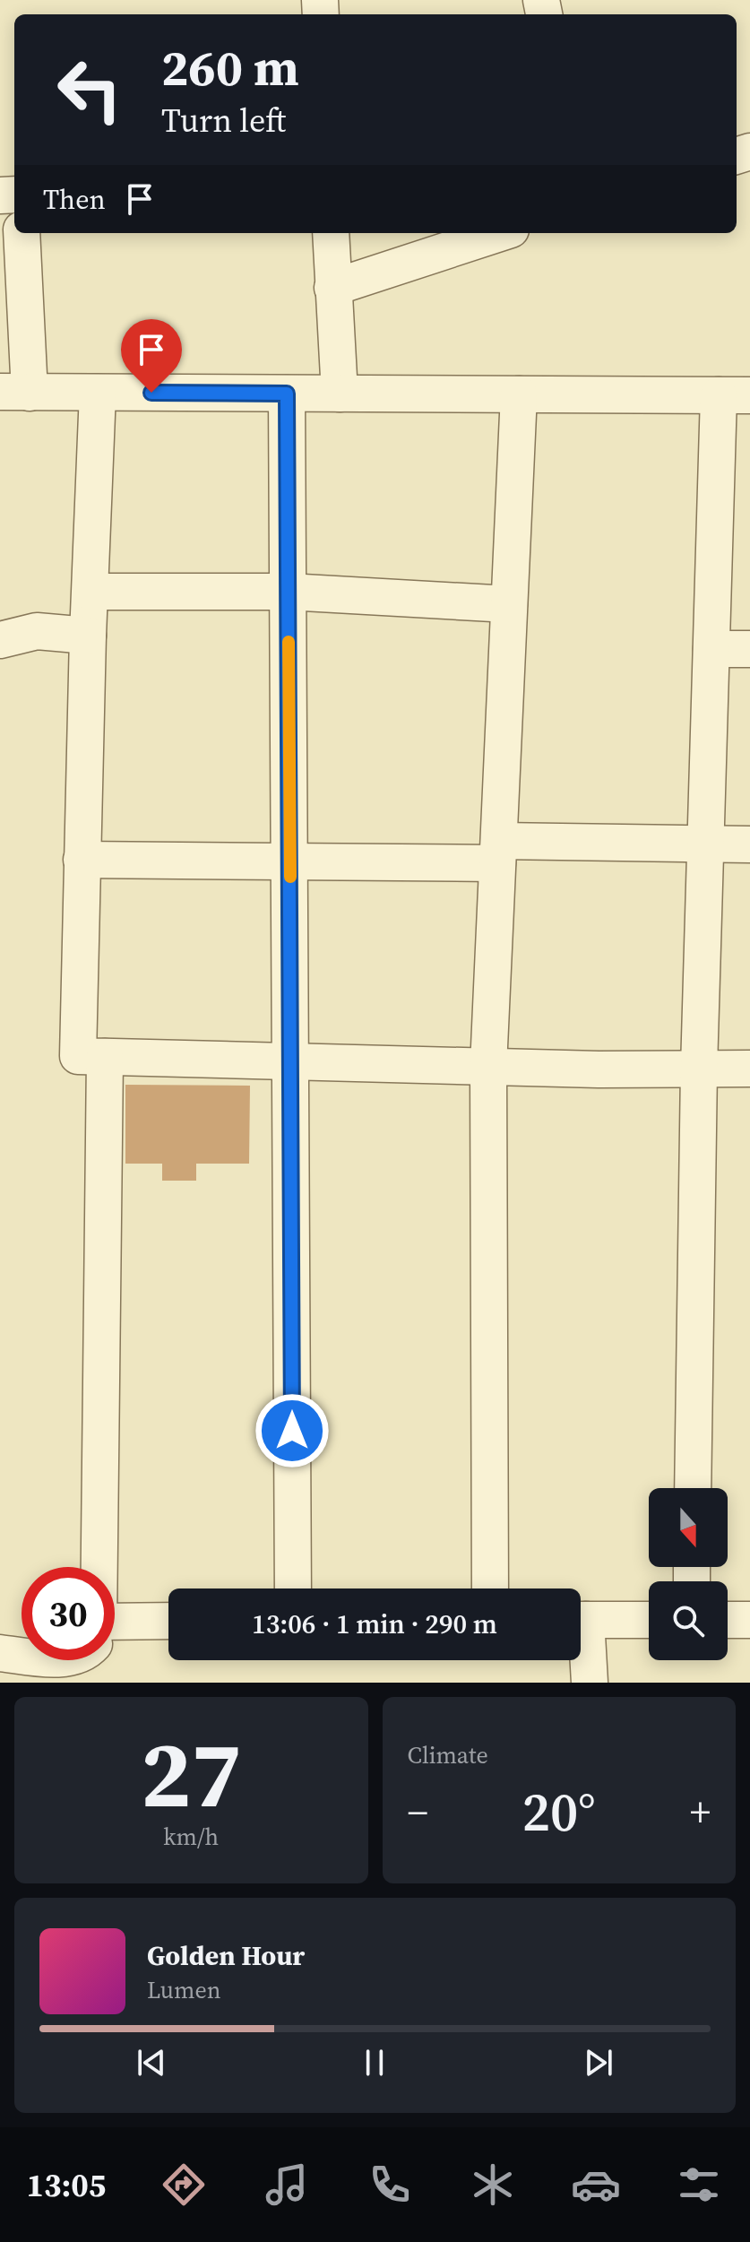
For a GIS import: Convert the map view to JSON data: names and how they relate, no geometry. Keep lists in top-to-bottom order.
{
  "north": "bottom",
  "page": {
    "turn": ["260 m", "Turn left"],
    "then": "Then",
    "limit": "30",
    "trip": "13:06 · 1 min · 290 m",
    "tile": [
      ["27", "km/h"],
      "Climate"
    ],
    "heat": ["−", "20°", "+"],
    "song": ["Golden Hour", "Lumen"],
    "tabs": "13:05"
  }
}
